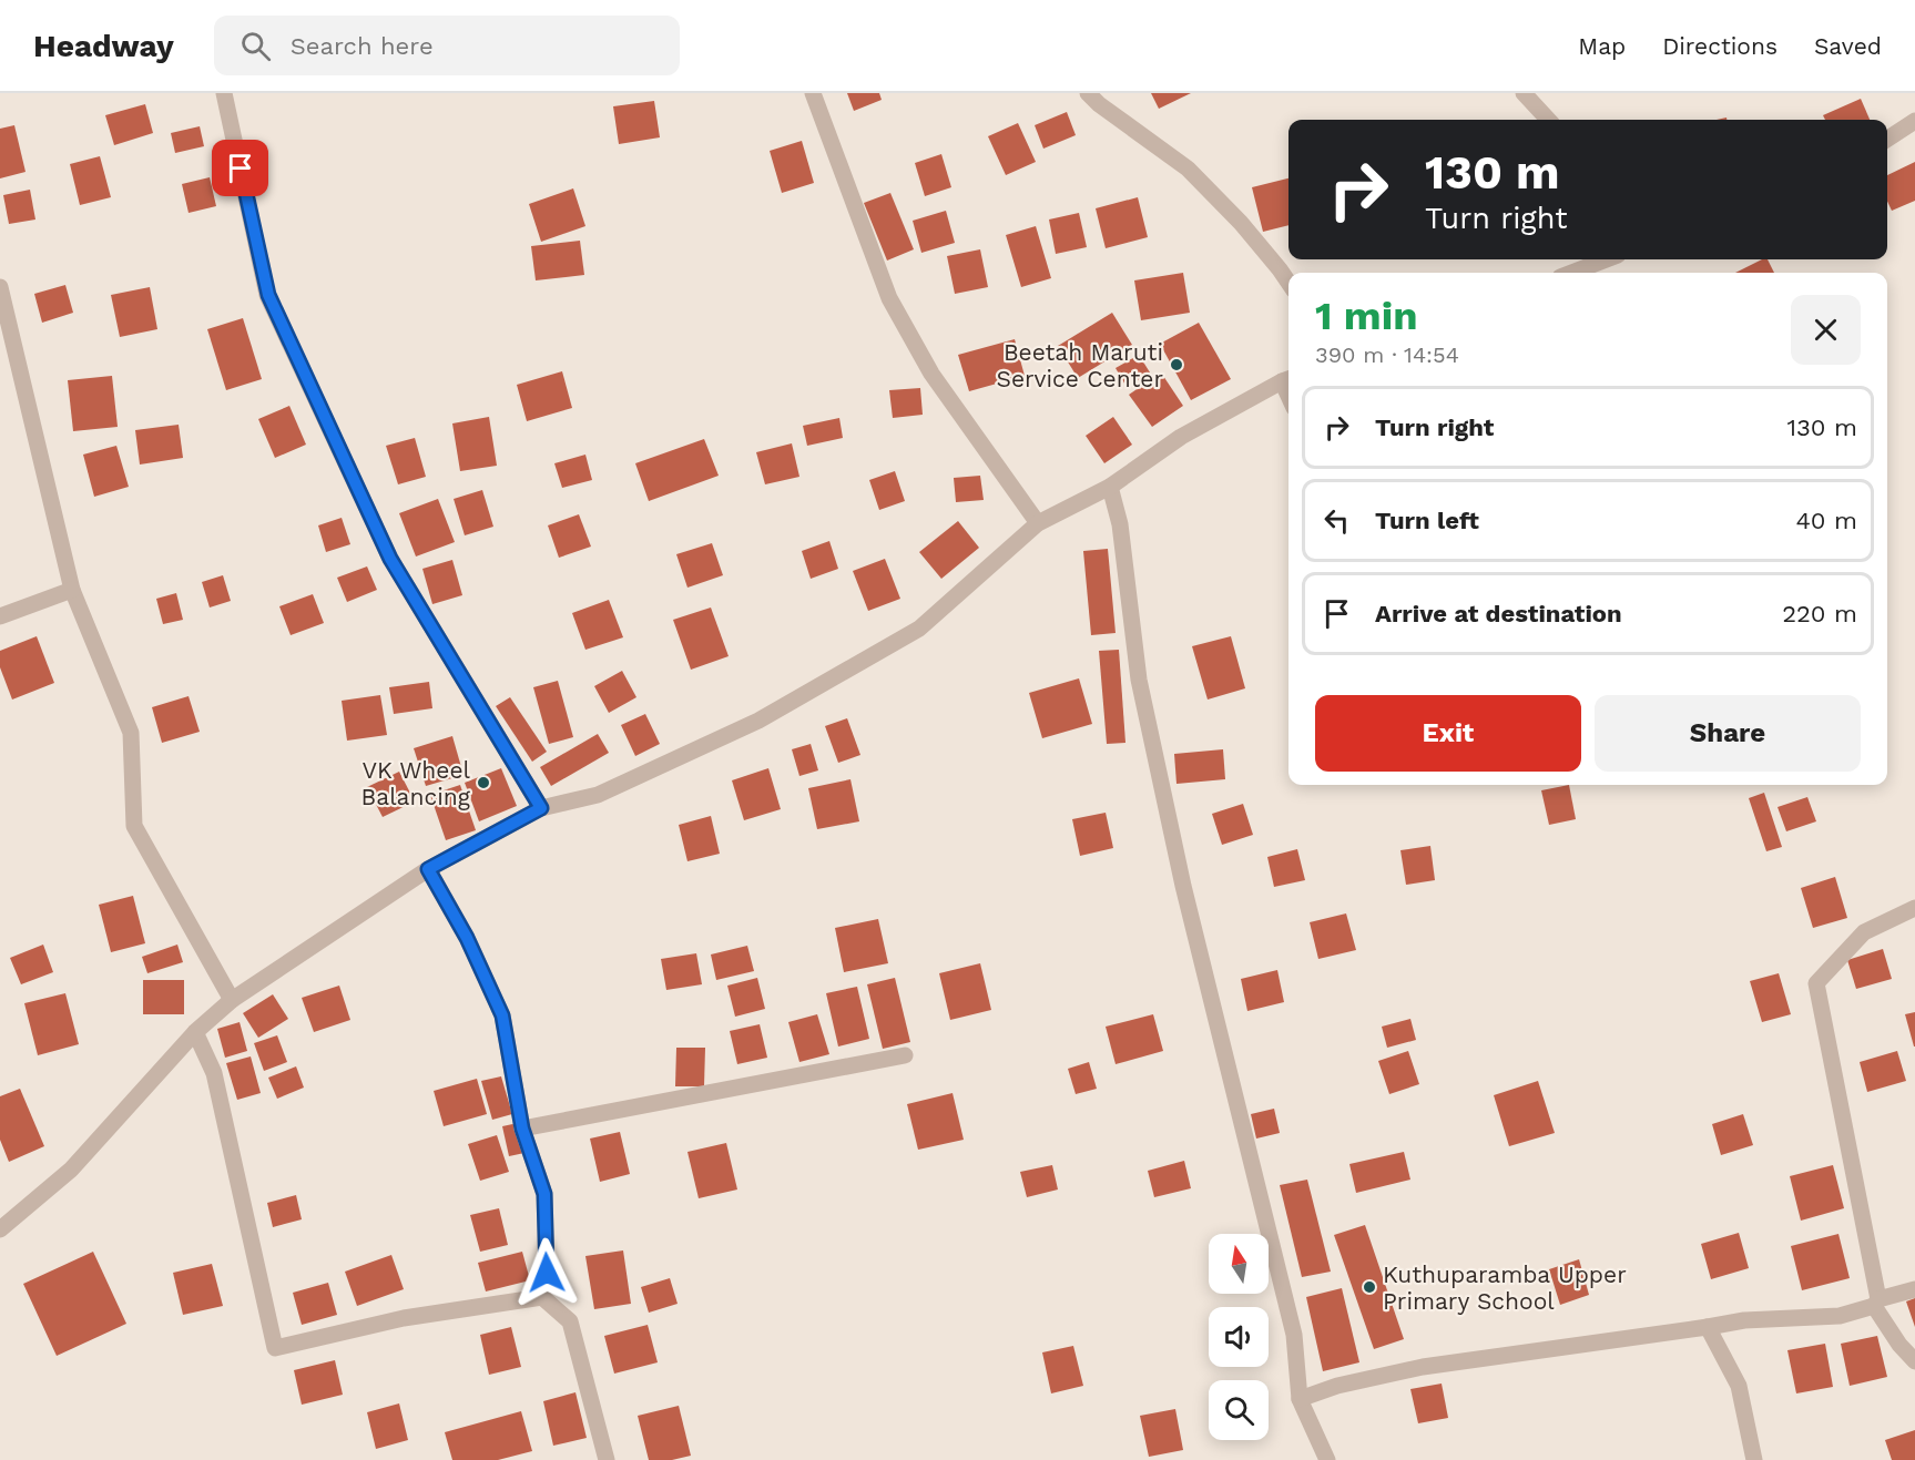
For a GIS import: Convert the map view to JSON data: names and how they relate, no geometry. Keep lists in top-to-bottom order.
{
  "places": ["Beetah Maruti Service Center", "VK Wheel Balancing", "Kuthuparamba Upper Primary School"],
  "north": "top",
  "page": {
    "header": "Headway",
    "search": "Search here",
    "nav": ["Map", "Directions", "Saved"],
    "turn": ["130 m", "Turn right"],
    "heading": ["1 min", "390 m · 14:54"],
    "list": [
      {
        "name": "Turn right",
        "value": "130 m"
      },
      {
        "name": "Turn left",
        "value": "40 m"
      },
      {
        "name": "Arrive at destination",
        "value": "220 m"
      }
    ],
    "buttons": ["Exit", "Share"]
  }
}
